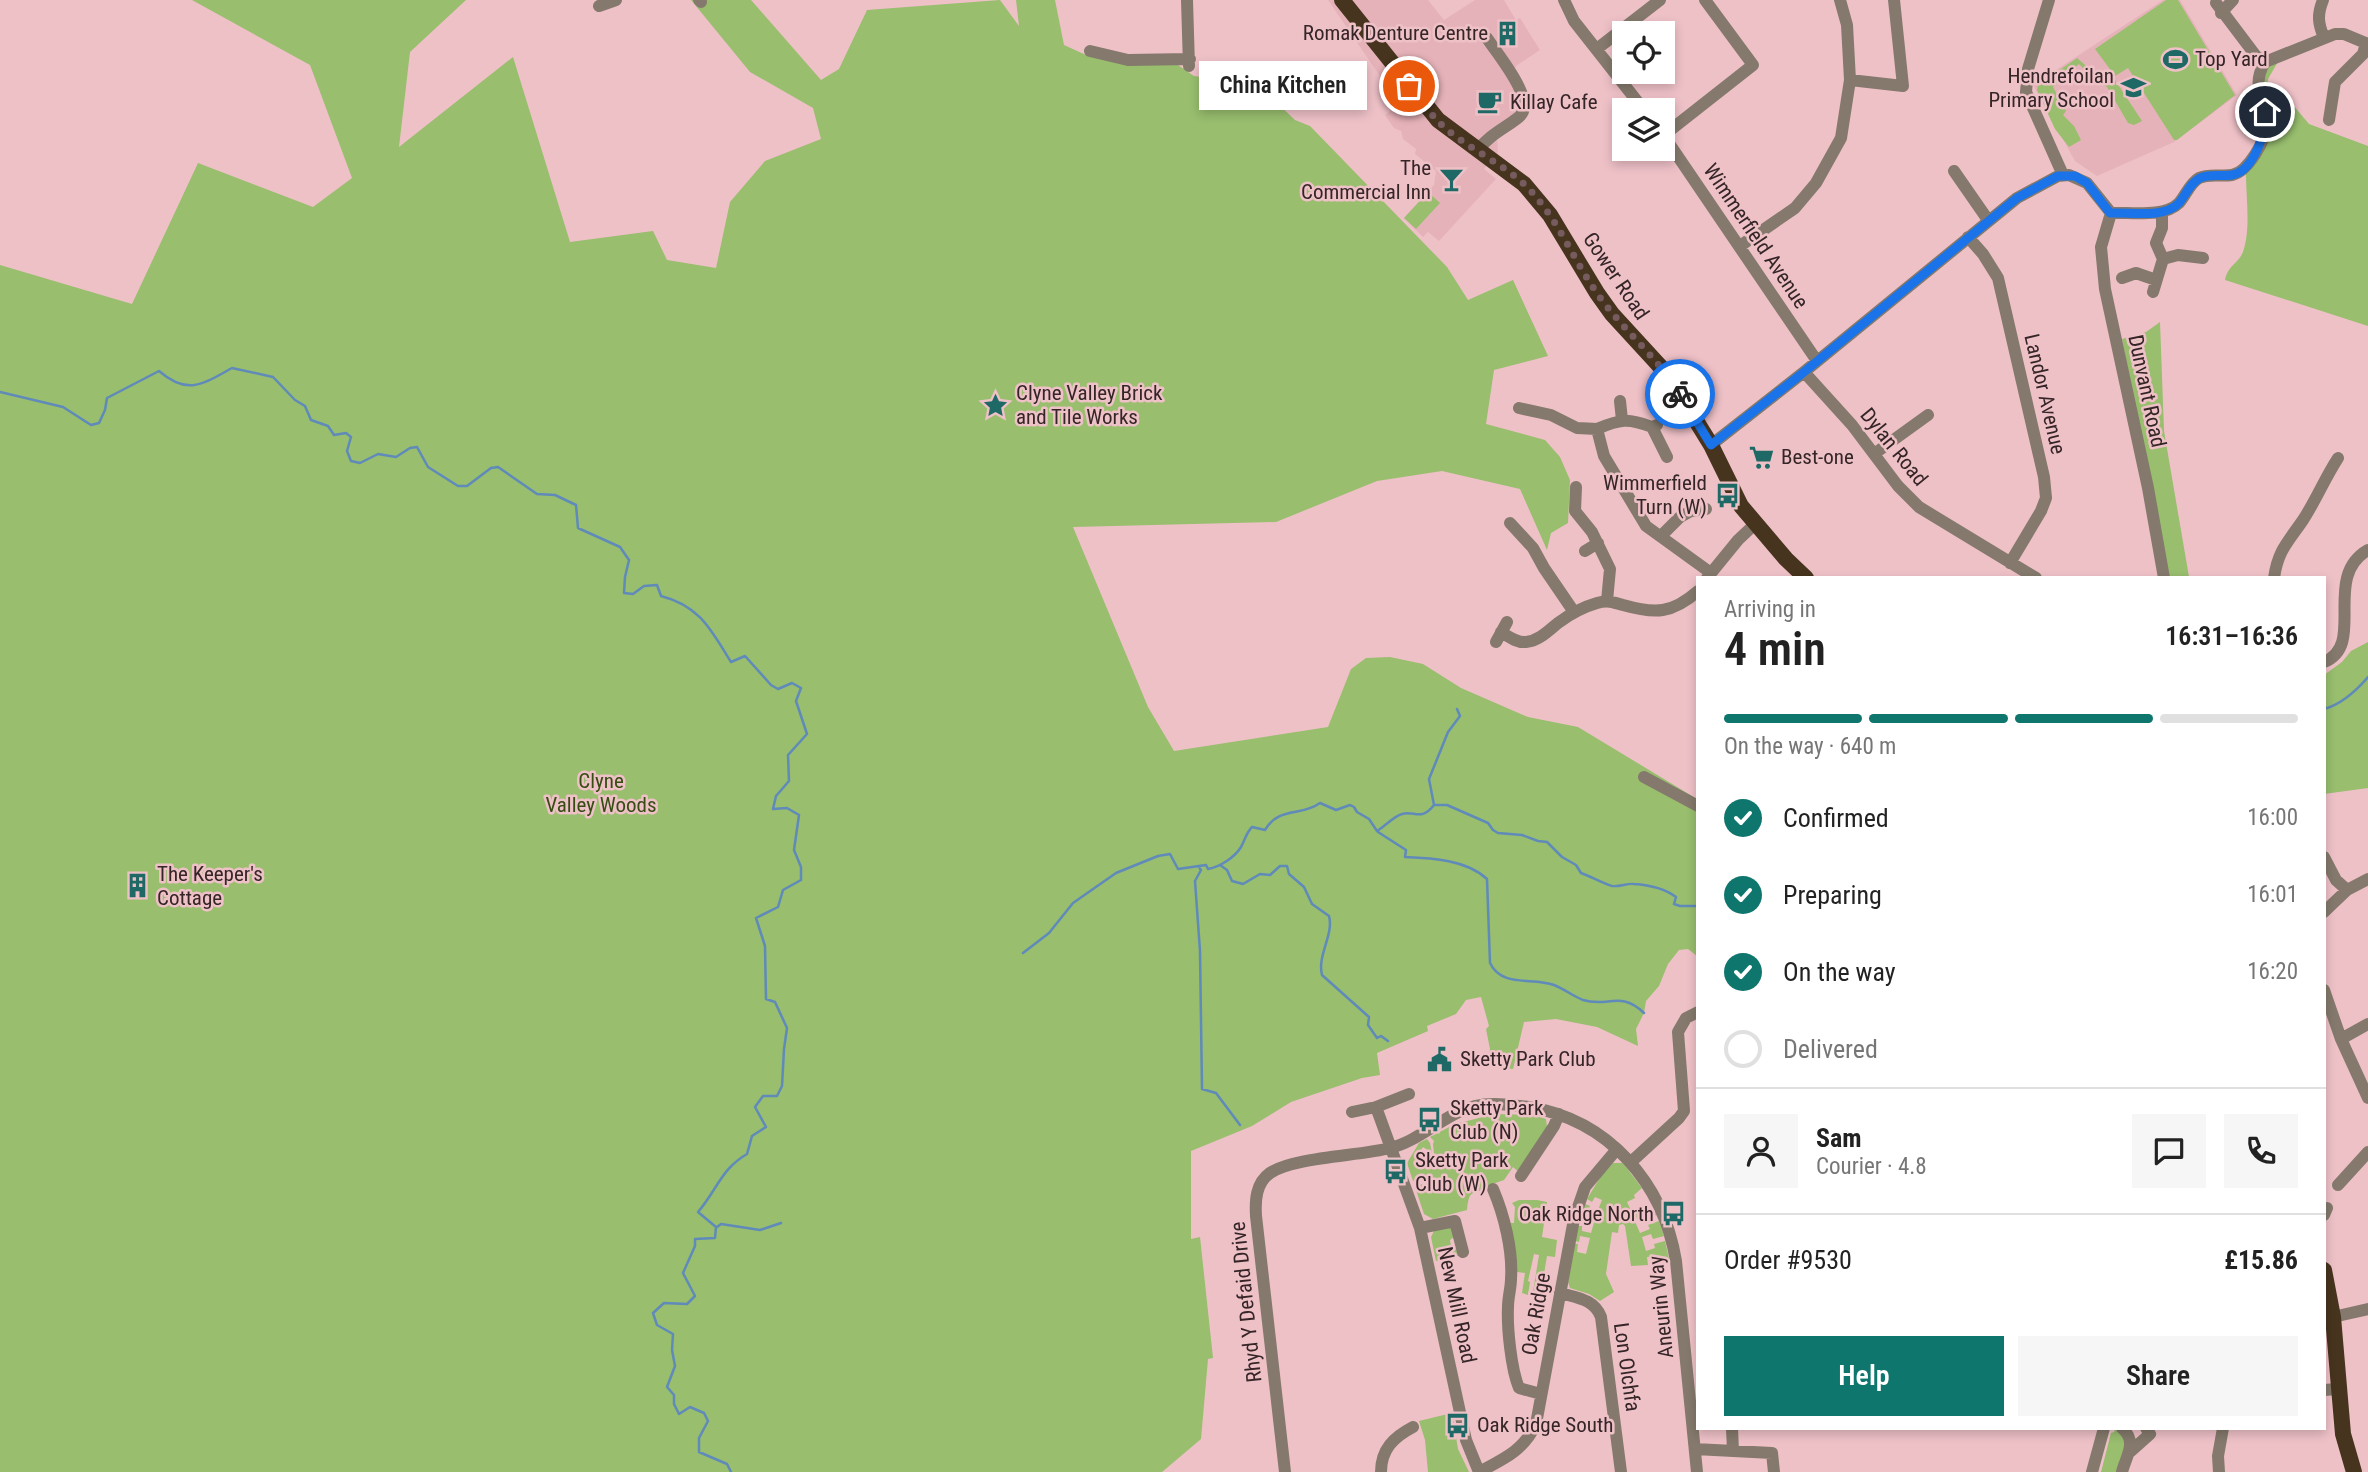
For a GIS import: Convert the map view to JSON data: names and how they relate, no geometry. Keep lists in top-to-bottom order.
{
  "streets": {
    "main road": ["Gower Road"],
    "street": [
      "Wimmerfield Avenue",
      "Dunvant Road",
      "Landor Avenue",
      "Dylan Road",
      "Rhyd Y Defaid Drive",
      "New Mill Road",
      "Aneurin Way",
      "Oak Ridge",
      "Lon Olchfa"
    ]
  },
  "crossings": [
    ["Landor Avenue", "Dylan Road"],
    ["Rhyd Y Defaid Drive", "New Mill Road"],
    ["Rhyd Y Defaid Drive", "Aneurin Way"],
    ["New Mill Road", "Aneurin Way"],
    ["New Mill Road", "Oak Ridge"],
    ["Aneurin Way", "Oak Ridge"],
    ["Oak Ridge", "Lon Olchfa"]
  ],
  "parks": ["Clyne Valley Woods"],
  "places": {
    "building": ["Romak Denture Centre", "The Keeper's Cottage"],
    "sports": ["Top Yard"],
    "other": ["China Kitchen"],
    "school or university": ["Hendrefoilan Primary School"],
    "cafe": ["Killay Cafe"],
    "bar": ["The Commercial Inn"],
    "place": ["Clyne Valley Brick and Tile Works"],
    "supermarket": ["Best-one"],
    "bus stop": [
      "Wimmerfield Turn (W)",
      "Sketty Park Club (N)",
      "Sketty Park Club (W)",
      "Oak Ridge North",
      "Oak Ridge South"
    ],
    "public building": ["Sketty Park Club"]
  },
  "page": {
    "bubble": "China Kitchen",
    "heading": ["4 min", "Arriving in", "16:31–16:36"],
    "panel": [
      "Sam",
      "Courier · 4.8",
      "Order #9530",
      "£15.86"
    ],
    "bar": "On the way · 640 m",
    "list": [
      ["Confirmed", "16:00"],
      ["Preparing", "16:01"],
      ["On the way", "16:20"],
      "Delivered"
    ],
    "buttons": ["Help", "Share"]
  }
}
